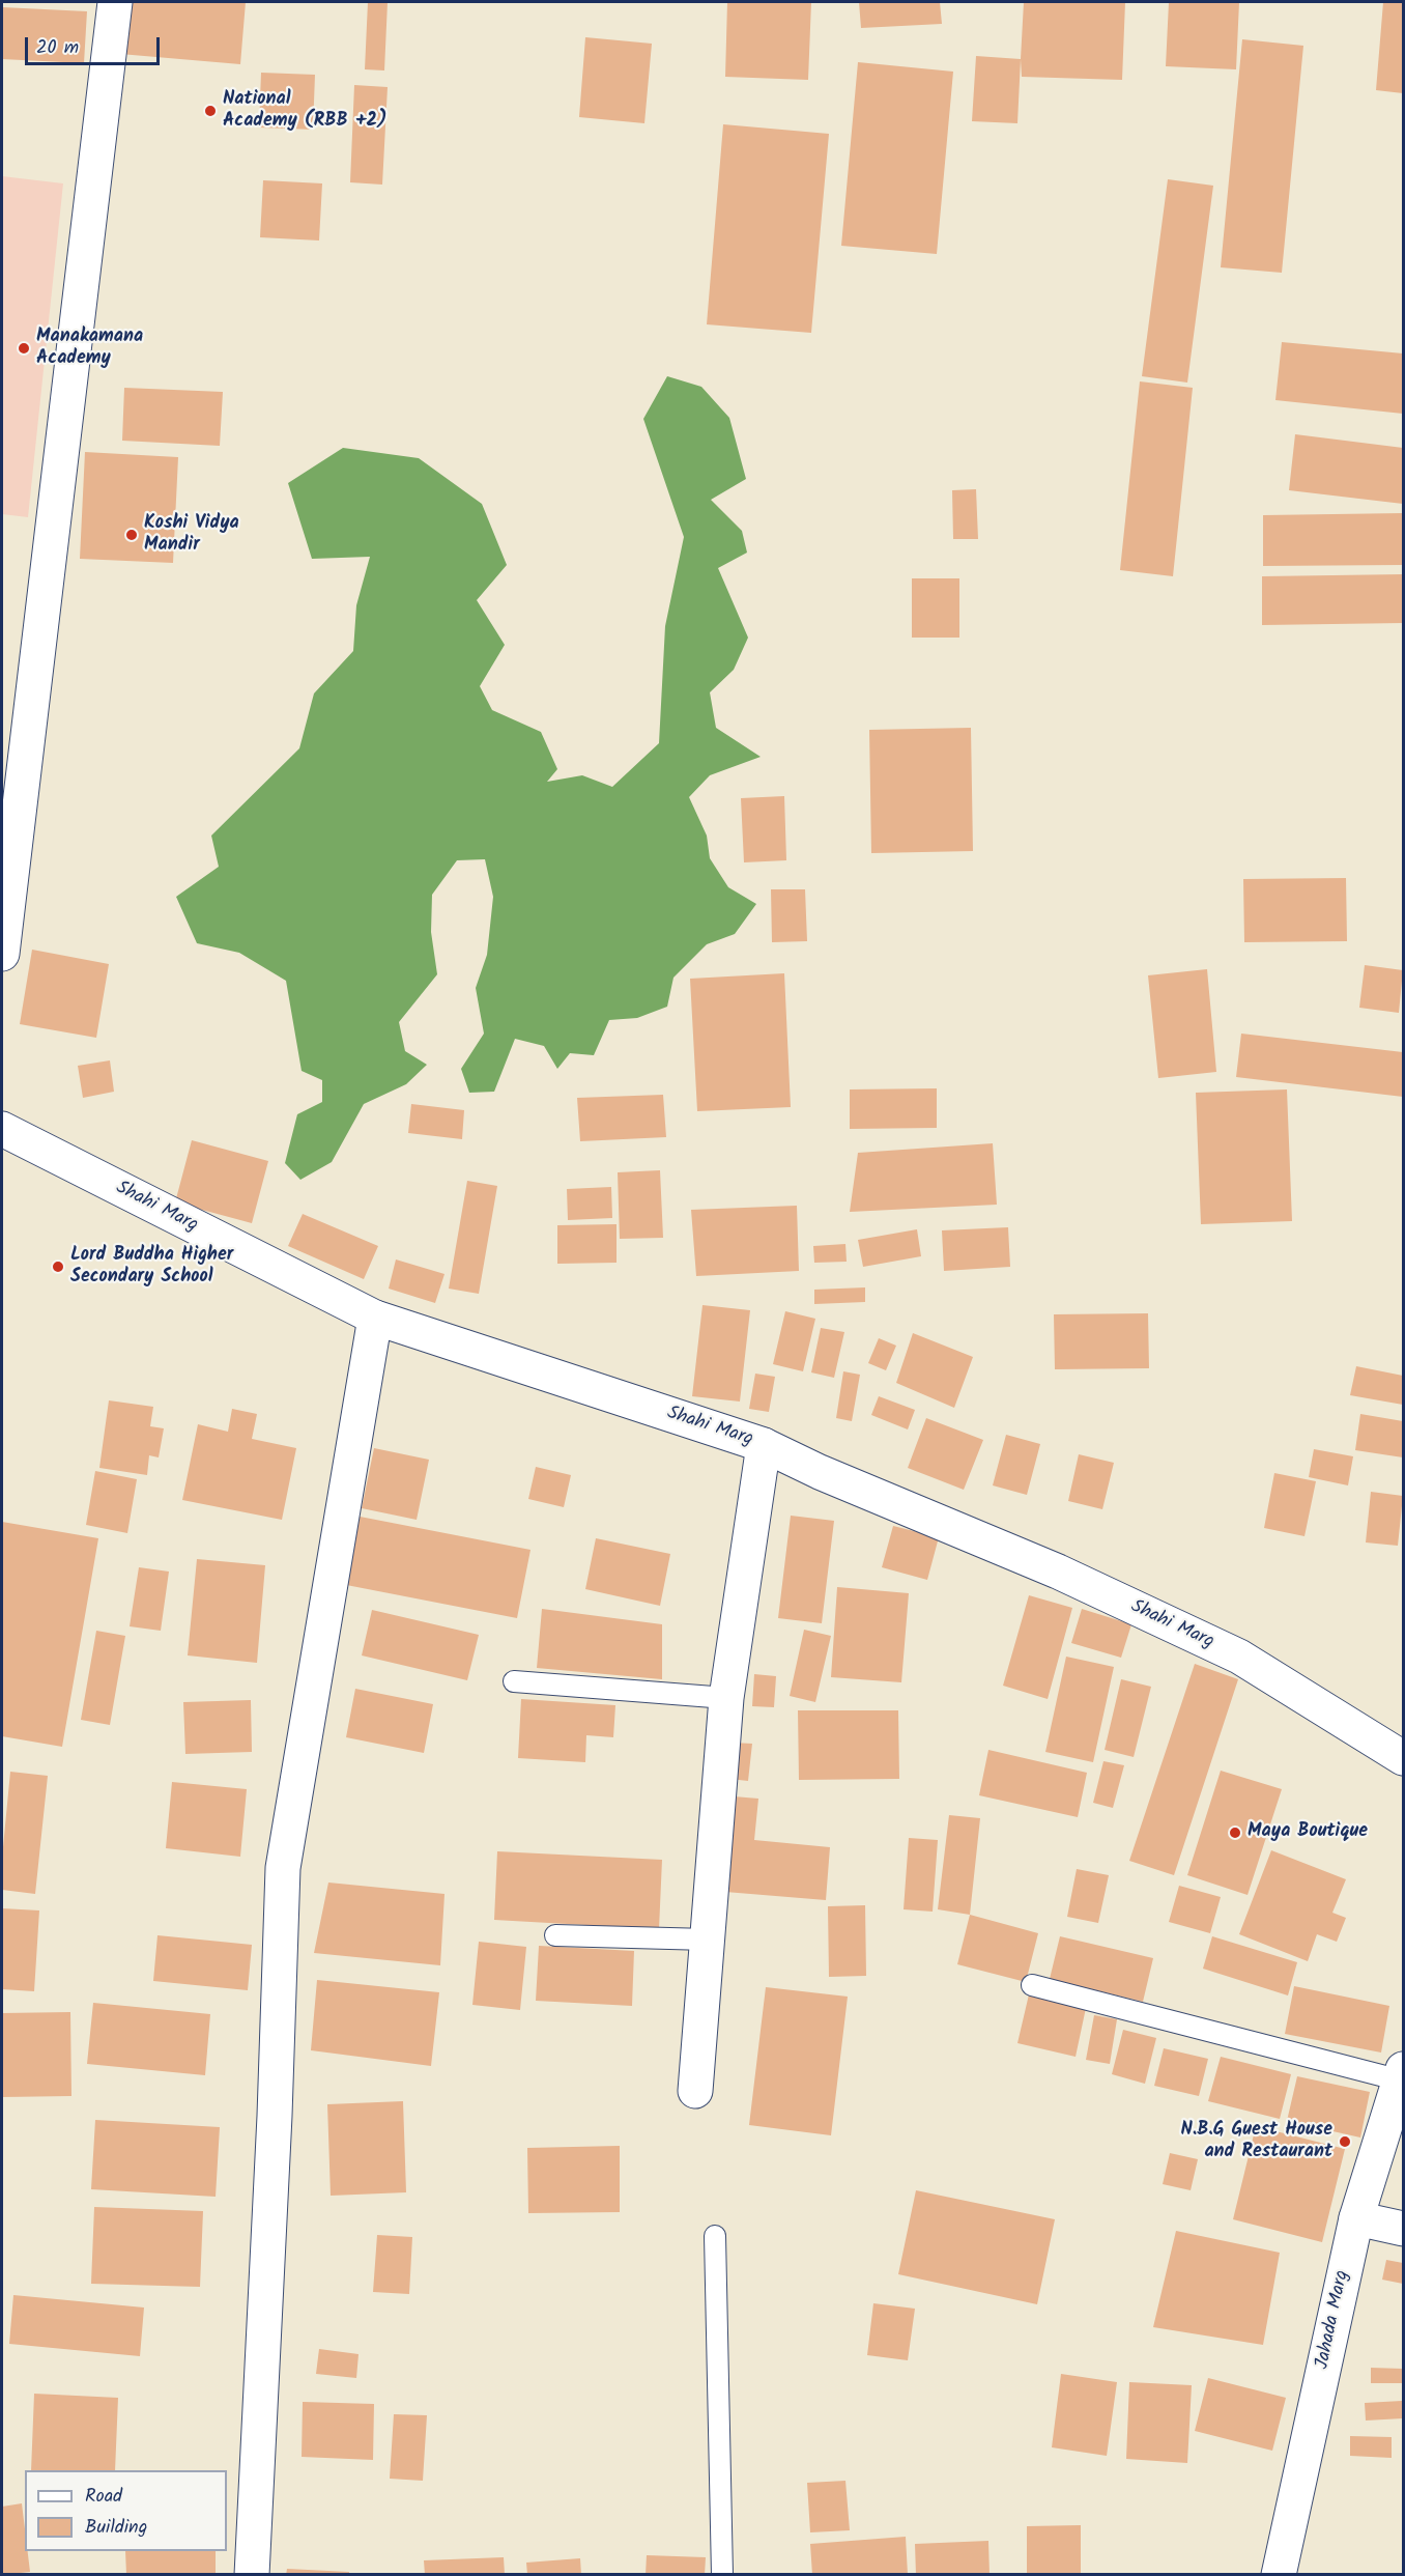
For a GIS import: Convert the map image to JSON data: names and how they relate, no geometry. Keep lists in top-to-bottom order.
{
  "streets": {
    "street": ["Shahi Marg", "Jahada Marg"]
  },
  "places": [
    "National Academy (RBB +2)",
    "Manakamana Academy",
    "Koshi Vidya Mandir",
    "Lord Buddha Higher Secondary School",
    "Maya Boutique",
    "N.B.G Guest House and Restaurant"
  ],
  "legend": ["Road", "Building"],
  "scale_bar": "20 m"
}
